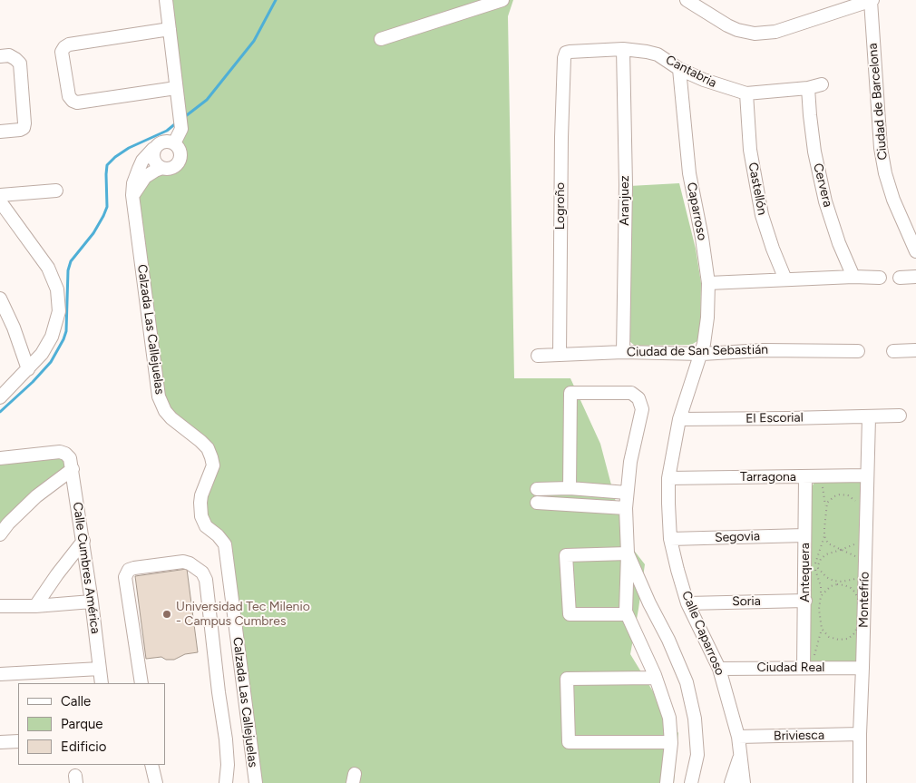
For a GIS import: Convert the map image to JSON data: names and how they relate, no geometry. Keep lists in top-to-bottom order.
{
  "streets": {
    "street": [
      "Cantabria",
      "Ciudad de Barcelona",
      "Cervera",
      "Castellón",
      "Aranjuez",
      "Logroño",
      "Caparroso",
      "Calzada Las Callejuelas",
      "Ciudad de San Sebastián",
      "El Escorial",
      "Tarragona",
      "Segovia",
      "Calle Cumbres América",
      "Antequera",
      "Montefrío",
      "Soria",
      "Calle Caparroso",
      "Ciudad Real",
      "Briviesca"
    ]
  },
  "crossings": [
    ["Cantabria", "Cervera"],
    ["Cantabria", "Castellón"],
    ["Cantabria", "Aranjuez"],
    ["Cantabria", "Logroño"],
    ["Cantabria", "Caparroso"],
    ["Aranjuez", "Ciudad de San Sebastián"],
    ["Logroño", "Ciudad de San Sebastián"],
    ["Caparroso", "Ciudad de San Sebastián"],
    ["Caparroso", "Calle Caparroso"],
    ["Ciudad de San Sebastián", "Calle Caparroso"],
    ["El Escorial", "Montefrío"],
    ["El Escorial", "Calle Caparroso"],
    ["Tarragona", "Antequera"],
    ["Tarragona", "Montefrío"],
    ["Tarragona", "Calle Caparroso"],
    ["Segovia", "Antequera"],
    ["Segovia", "Calle Caparroso"],
    ["Antequera", "Soria"],
    ["Antequera", "Ciudad Real"],
    ["Montefrío", "Ciudad Real"],
    ["Montefrío", "Briviesca"],
    ["Soria", "Calle Caparroso"],
    ["Calle Caparroso", "Ciudad Real"],
    ["Calle Caparroso", "Briviesca"]
  ],
  "places": ["Universidad Tec Milenio - Campus Cumbres"],
  "legend": ["Calle", "Parque", "Edificio"]
}
